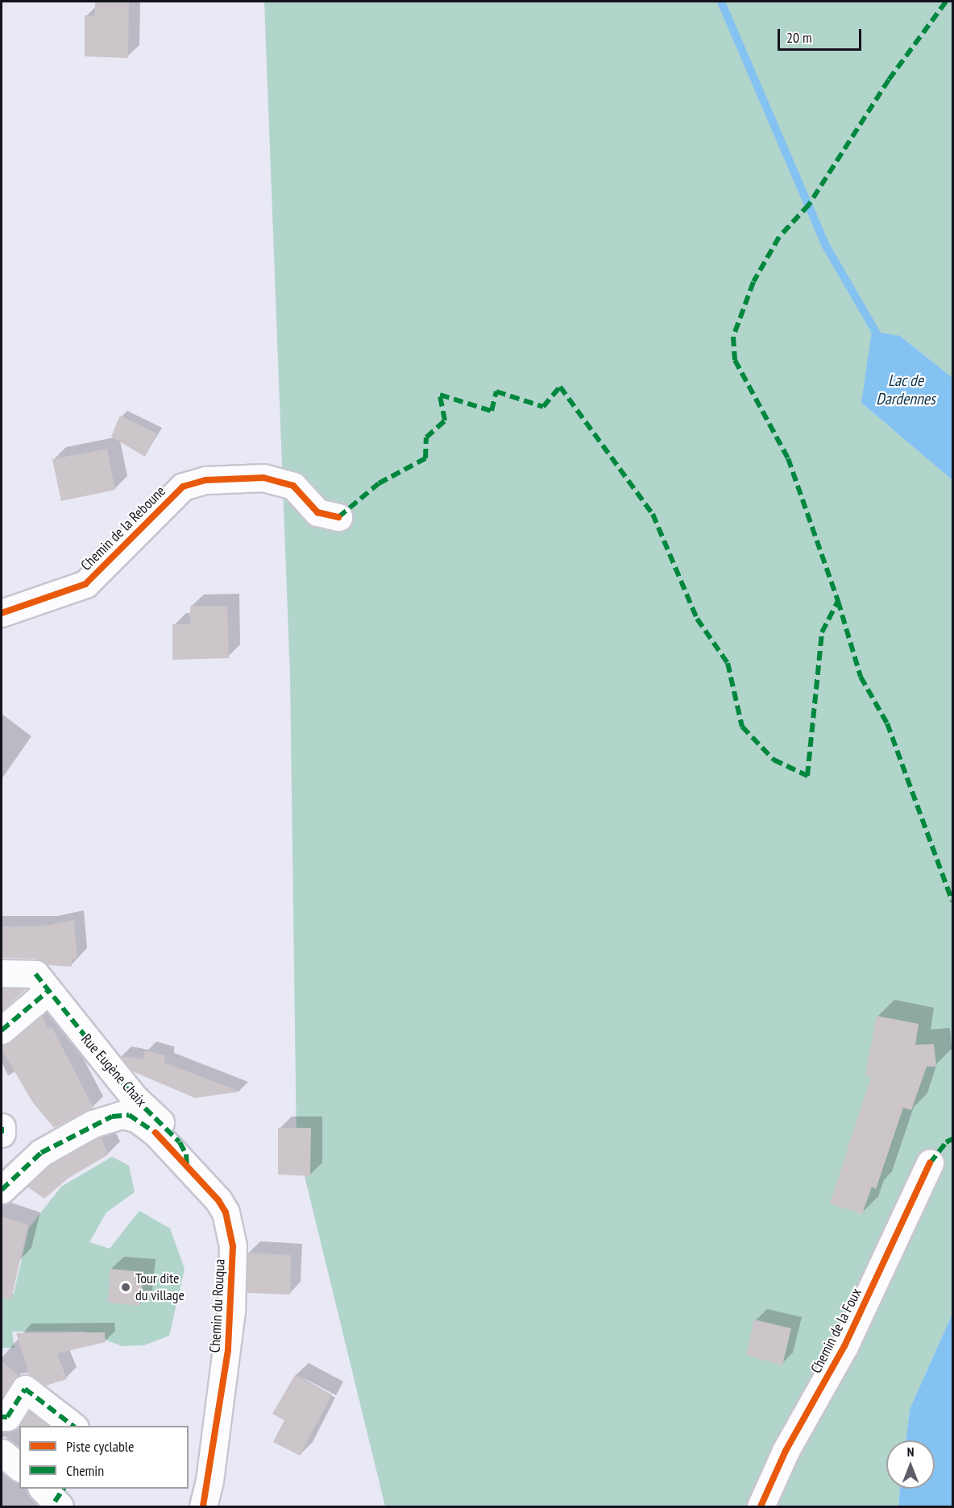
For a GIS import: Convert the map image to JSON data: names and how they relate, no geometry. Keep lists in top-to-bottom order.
{
  "streets": {
    "street": [
      "Chemin de la Reboune",
      "Rue Eugène Chaix",
      "Chemin du Rouqua",
      "Chemin de la Foux"
    ]
  },
  "crossings": [
    ["Rue Eugène Chaix", "Chemin du Rouqua"]
  ],
  "water": ["Lac de Dardennes"],
  "places": ["Tour dite du village"],
  "legend": ["Piste cyclable", "Chemin"],
  "scale_bar": "20 m",
  "north": "top"
}
